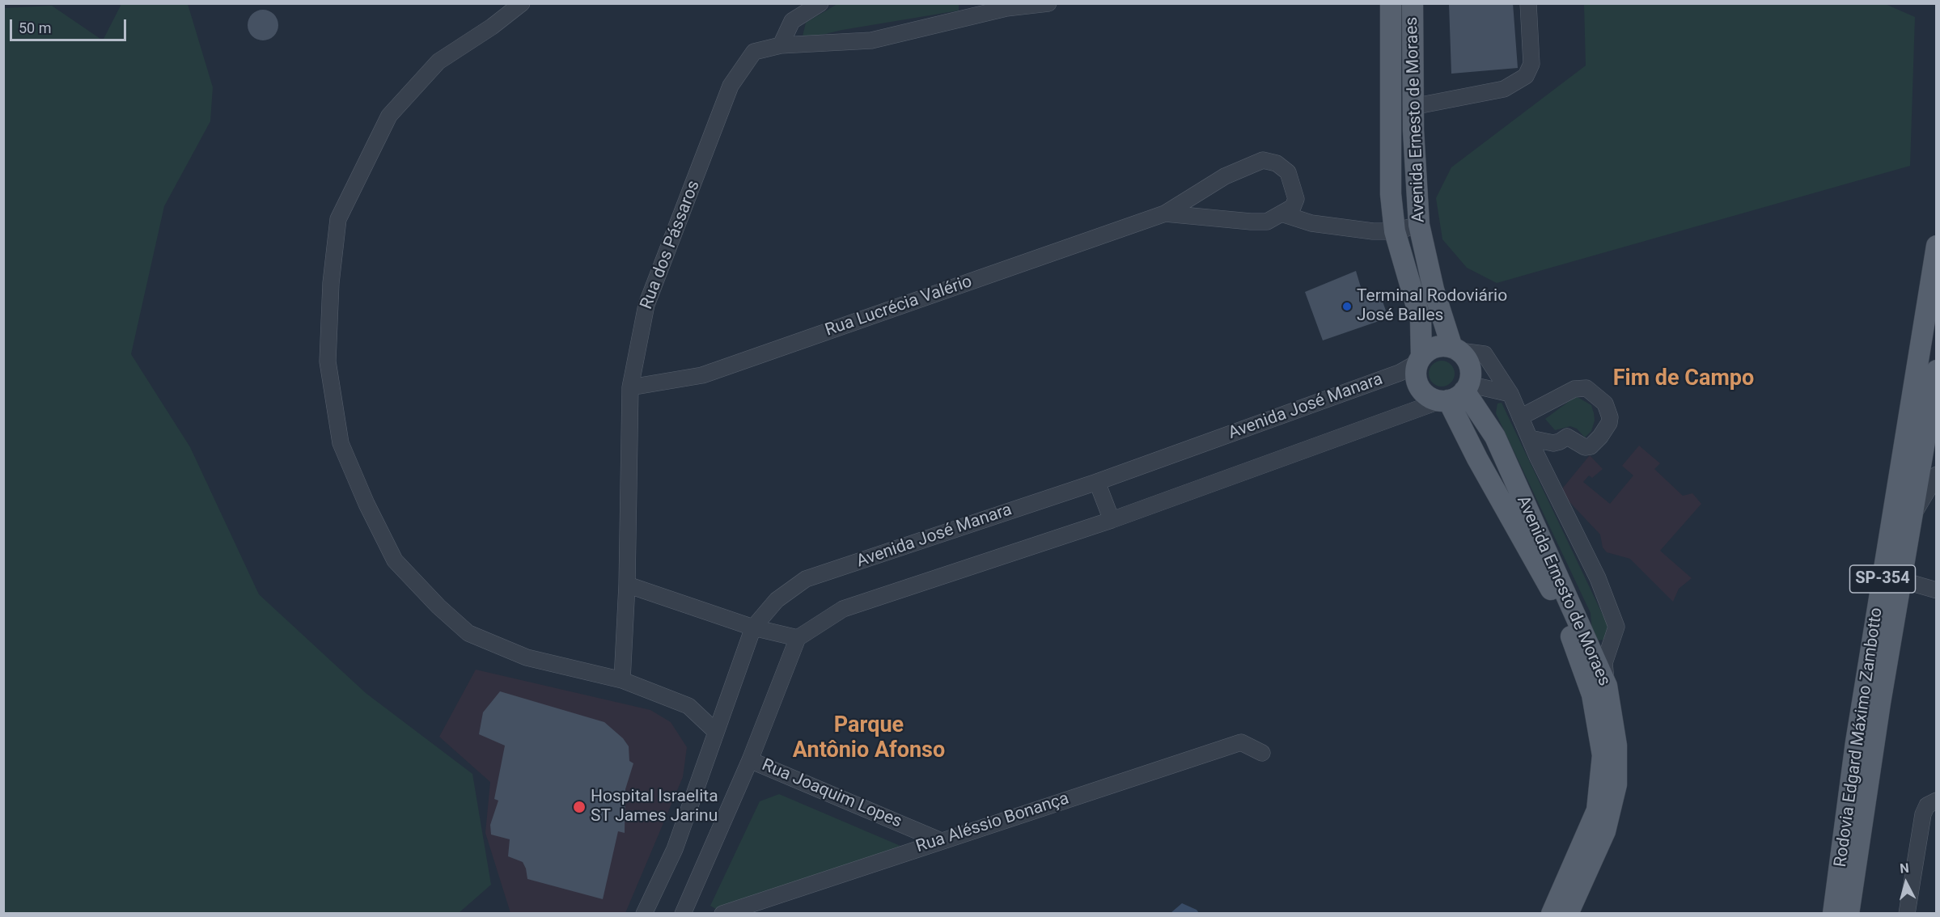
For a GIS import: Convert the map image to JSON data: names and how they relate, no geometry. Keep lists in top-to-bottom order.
{
  "streets": {
    "main road": ["Avenida Ernesto de Moraes", "SP-354", "Rodovia Edgard Máximo Zambotto"],
    "street": [
      "Rua dos Pássaros",
      "Rua Lucrécia Valério",
      "Avenida José Manara",
      "Rua Joaquim Lopes",
      "Rua Aléssio Bonança"
    ]
  },
  "crossings": [
    ["Avenida Ernesto de Moraes", "Avenida José Manara"],
    ["Rua dos Pássaros", "Rua Lucrécia Valério"],
    ["Rua Joaquim Lopes", "Rua Aléssio Bonança"]
  ],
  "districts": ["Fim de Campo", "Parque Antônio Afonso"],
  "places": ["Terminal Rodoviário José Balles", "Hospital Israelita ST James Jarinu"],
  "scale_bar": "50 m",
  "north": "top"
}
